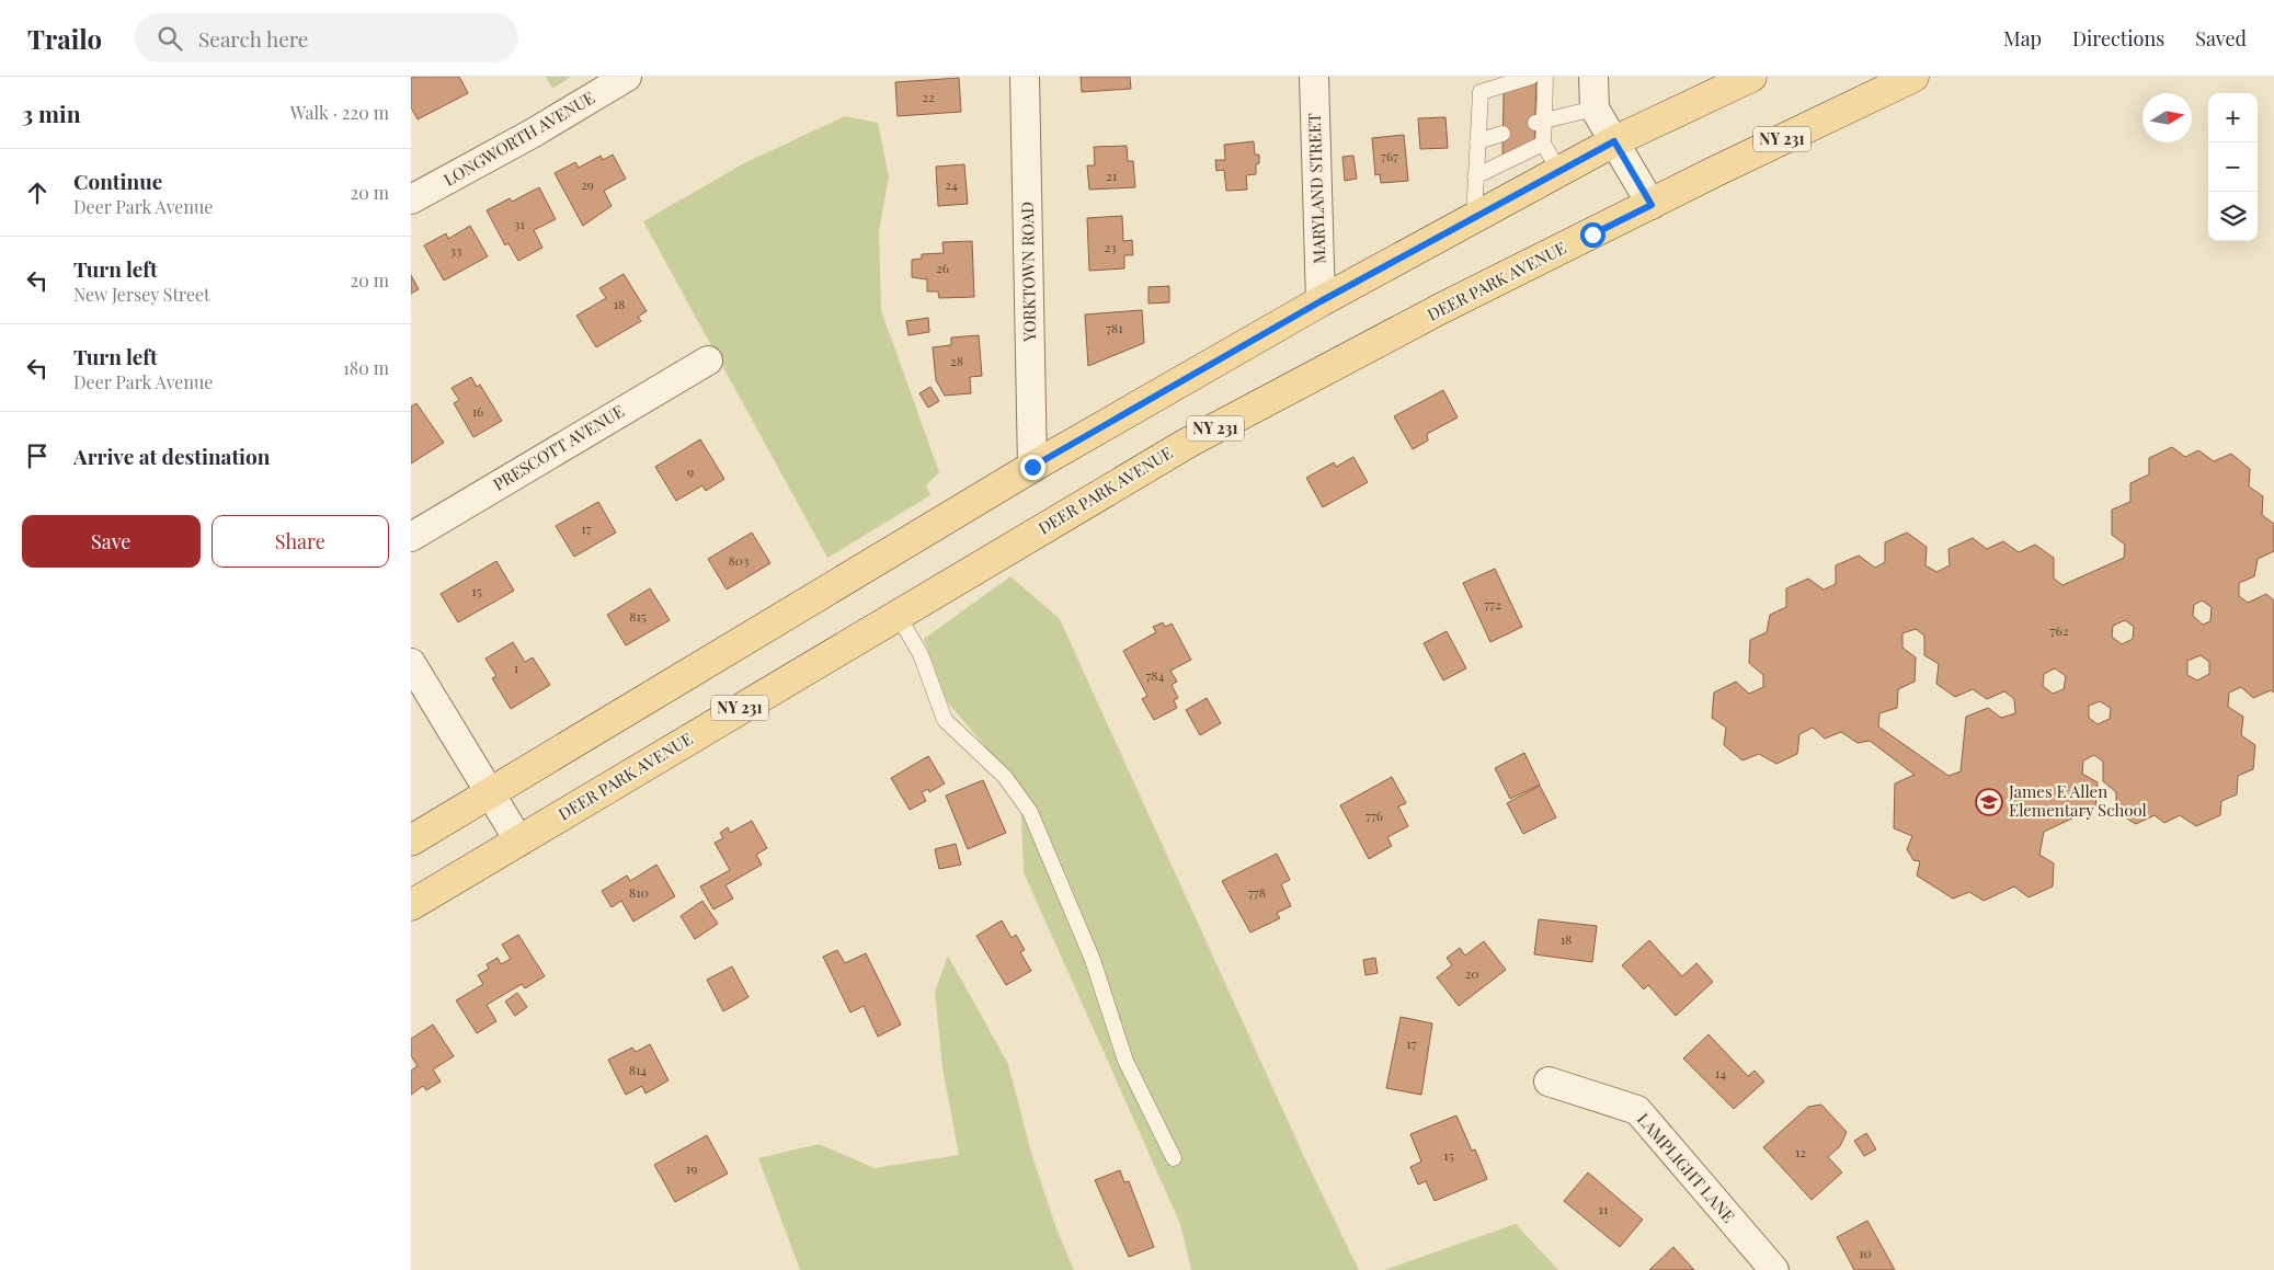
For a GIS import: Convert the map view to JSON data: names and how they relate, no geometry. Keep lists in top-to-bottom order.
{
  "streets": {
    "main road": ["NY 231", "DEER PARK AVENUE"],
    "street": [
      "LONGWORTH AVENUE",
      "MARYLAND STREET",
      "YORKTOWN ROAD",
      "PRESCOTT AVENUE",
      "LAMPLIGHT LANE"
    ]
  },
  "places": {
    "school or university": ["James E Allen Elementary School"]
  },
  "house_numbers": [
    "22",
    "767",
    "21",
    "29",
    "24",
    "31",
    "23",
    "33",
    "26",
    "18",
    "781",
    "28",
    "16",
    "9",
    "17",
    "803",
    "15",
    "772",
    "815",
    "762",
    "1",
    "784",
    "776",
    "810",
    "778",
    "18",
    "20",
    "17",
    "814",
    "14",
    "12",
    "15",
    "19",
    "11",
    "10"
  ],
  "north": "right",
  "page": {
    "header": "Trailo",
    "search": "Search here",
    "nav": ["Map", "Directions", "Saved"],
    "heading": ["3 min", "Walk · 220 m"],
    "map_buttons": ["+", "−"],
    "list": [
      ["Continue", "Deer Park Avenue", "20 m"],
      ["Turn left", "New Jersey Street", "20 m"],
      ["Turn left", "Deer Park Avenue", "180 m"],
      "Arrive at destination"
    ],
    "buttons": ["Save", "Share"]
  }
}
